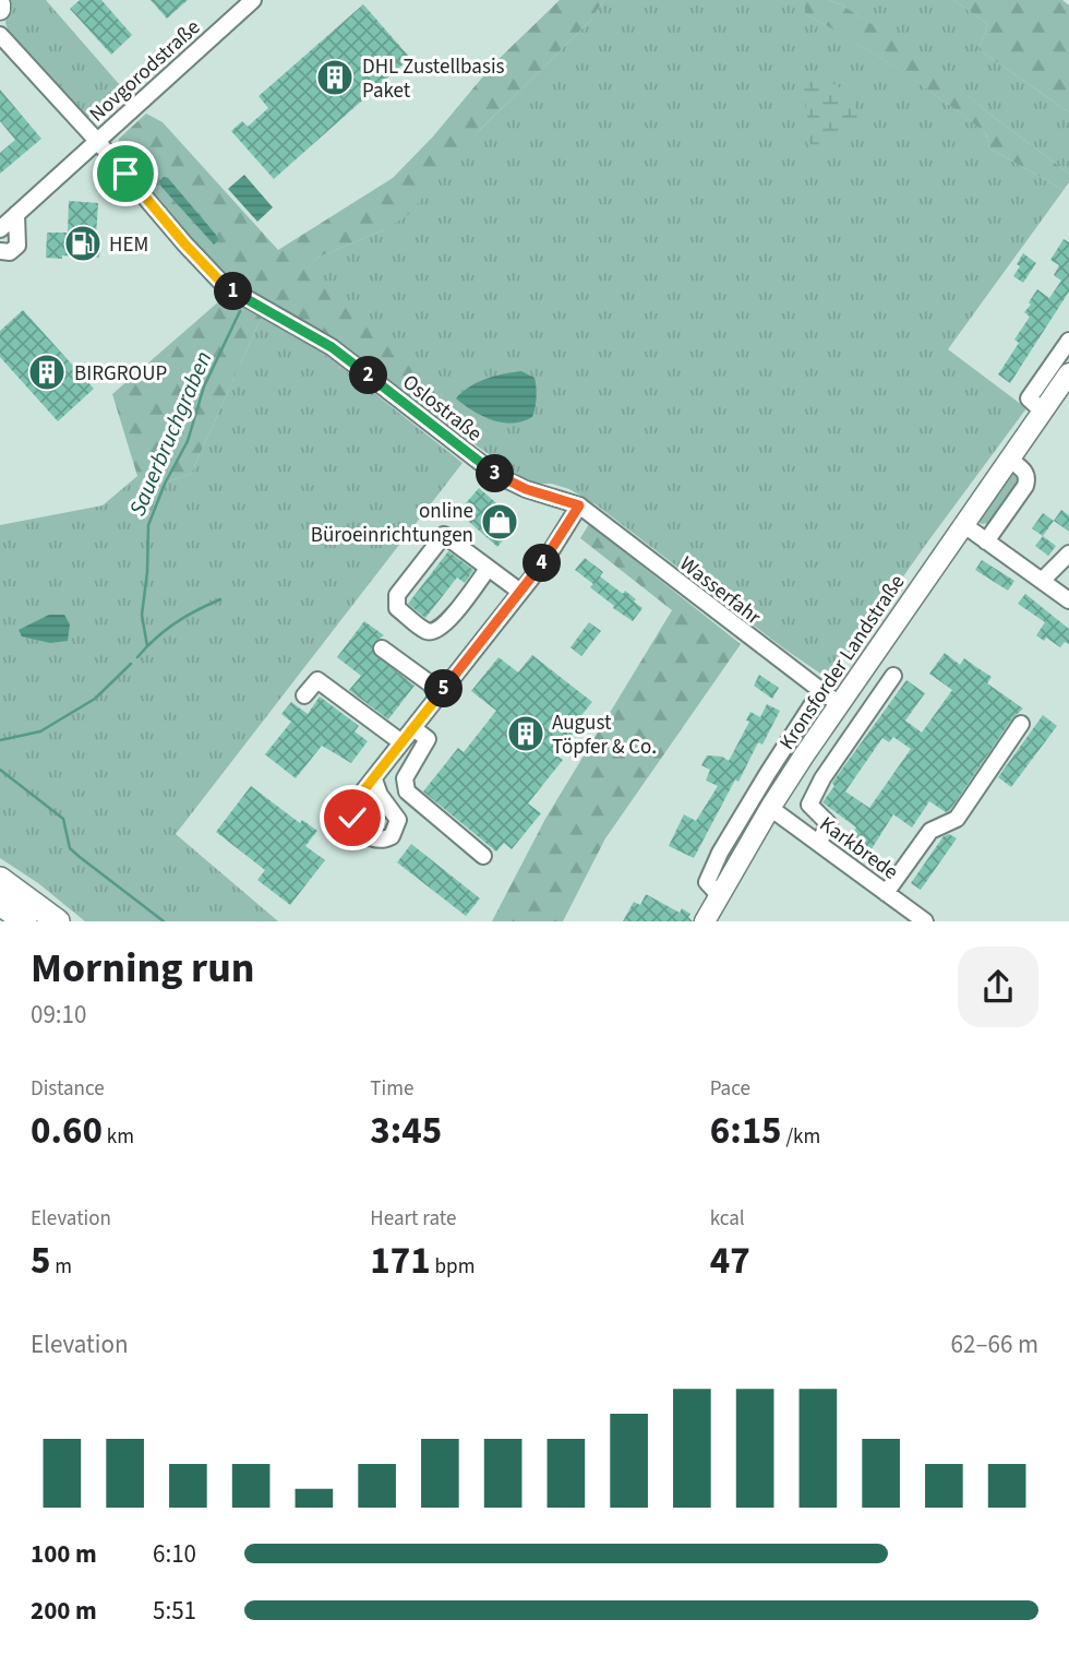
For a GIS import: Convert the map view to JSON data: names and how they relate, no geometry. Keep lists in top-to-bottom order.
{
  "streets": {
    "main road": ["Kronsforder Landstraße"],
    "street": [
      "Novgorodstraße",
      "Oslostraße",
      "Wasserfahr",
      "Karkbrede"
    ]
  },
  "crossings": [
    ["Novgorodstraße", "Oslostraße"],
    ["Oslostraße", "Wasserfahr"],
    ["Wasserfahr", "Kronsforder Landstraße"],
    ["Kronsforder Landstraße", "Karkbrede"]
  ],
  "water": ["Sauerbruchgraben"],
  "places": {
    "building": ["DHL Zustellbasis Paket", "BIRGROUP", "August Töpfer & Co."],
    "fuel station": ["HEM"],
    "shop": ["online Büroeinrichtungen"]
  },
  "page": {
    "pins": [
      "1",
      "2",
      "3",
      "4",
      "5"
    ],
    "heading": ["Morning run", "09:10"],
    "stats": [
      ["Distance", "0.60 km"],
      ["Time", "3:45"],
      ["Pace", "6:15 /km"],
      ["Elevation", "5 m"],
      ["Heart rate", "171 bpm"],
      ["kcal", "47"]
    ],
    "chart": ["Elevation", "62–66 m"],
    "list": [
      {
        "name": "100 m",
        "note": "6:10"
      },
      {
        "name": "200 m",
        "note": "5:51"
      }
    ]
  }
}
